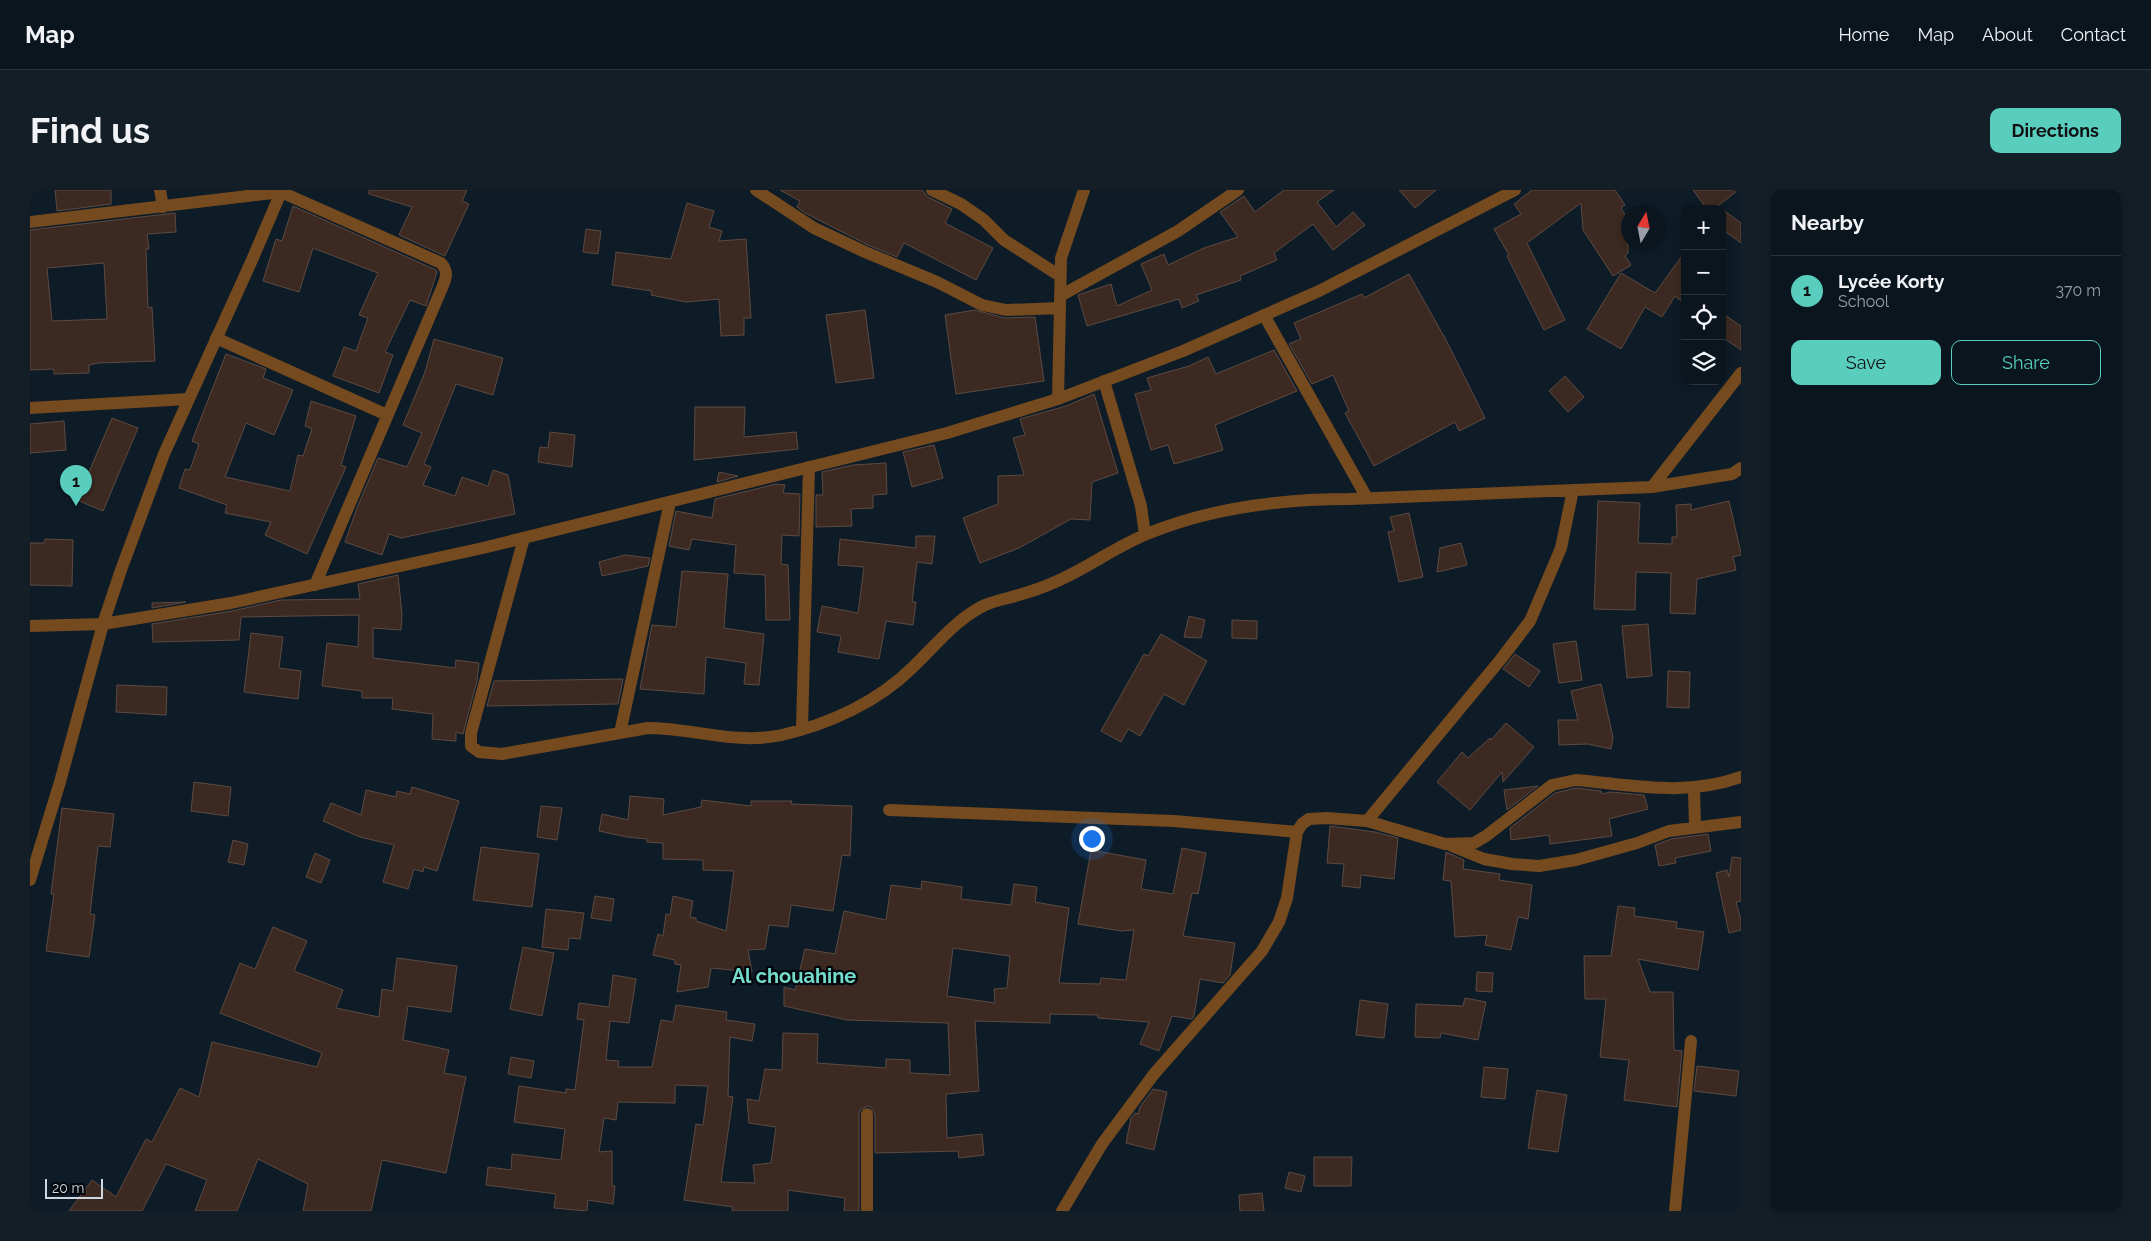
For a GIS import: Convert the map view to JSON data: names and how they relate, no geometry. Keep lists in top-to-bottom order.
{
  "districts": ["Al chouahine"],
  "scale_bar": "20 m",
  "north": "top",
  "page": {
    "header": "Map",
    "nav": [
      "Home",
      "Map",
      "About",
      "Contact"
    ],
    "buttons": [
      "Directions",
      ["Save", "Share"]
    ],
    "title": "Find us",
    "heading": "Nearby",
    "map_buttons": ["+", "−"],
    "list": [
      {
        "mark": "1",
        "name": "Lycée Korty",
        "note": "School",
        "value": "370 m"
      }
    ],
    "pins": "1",
    "scale": "20 m"
  }
}
